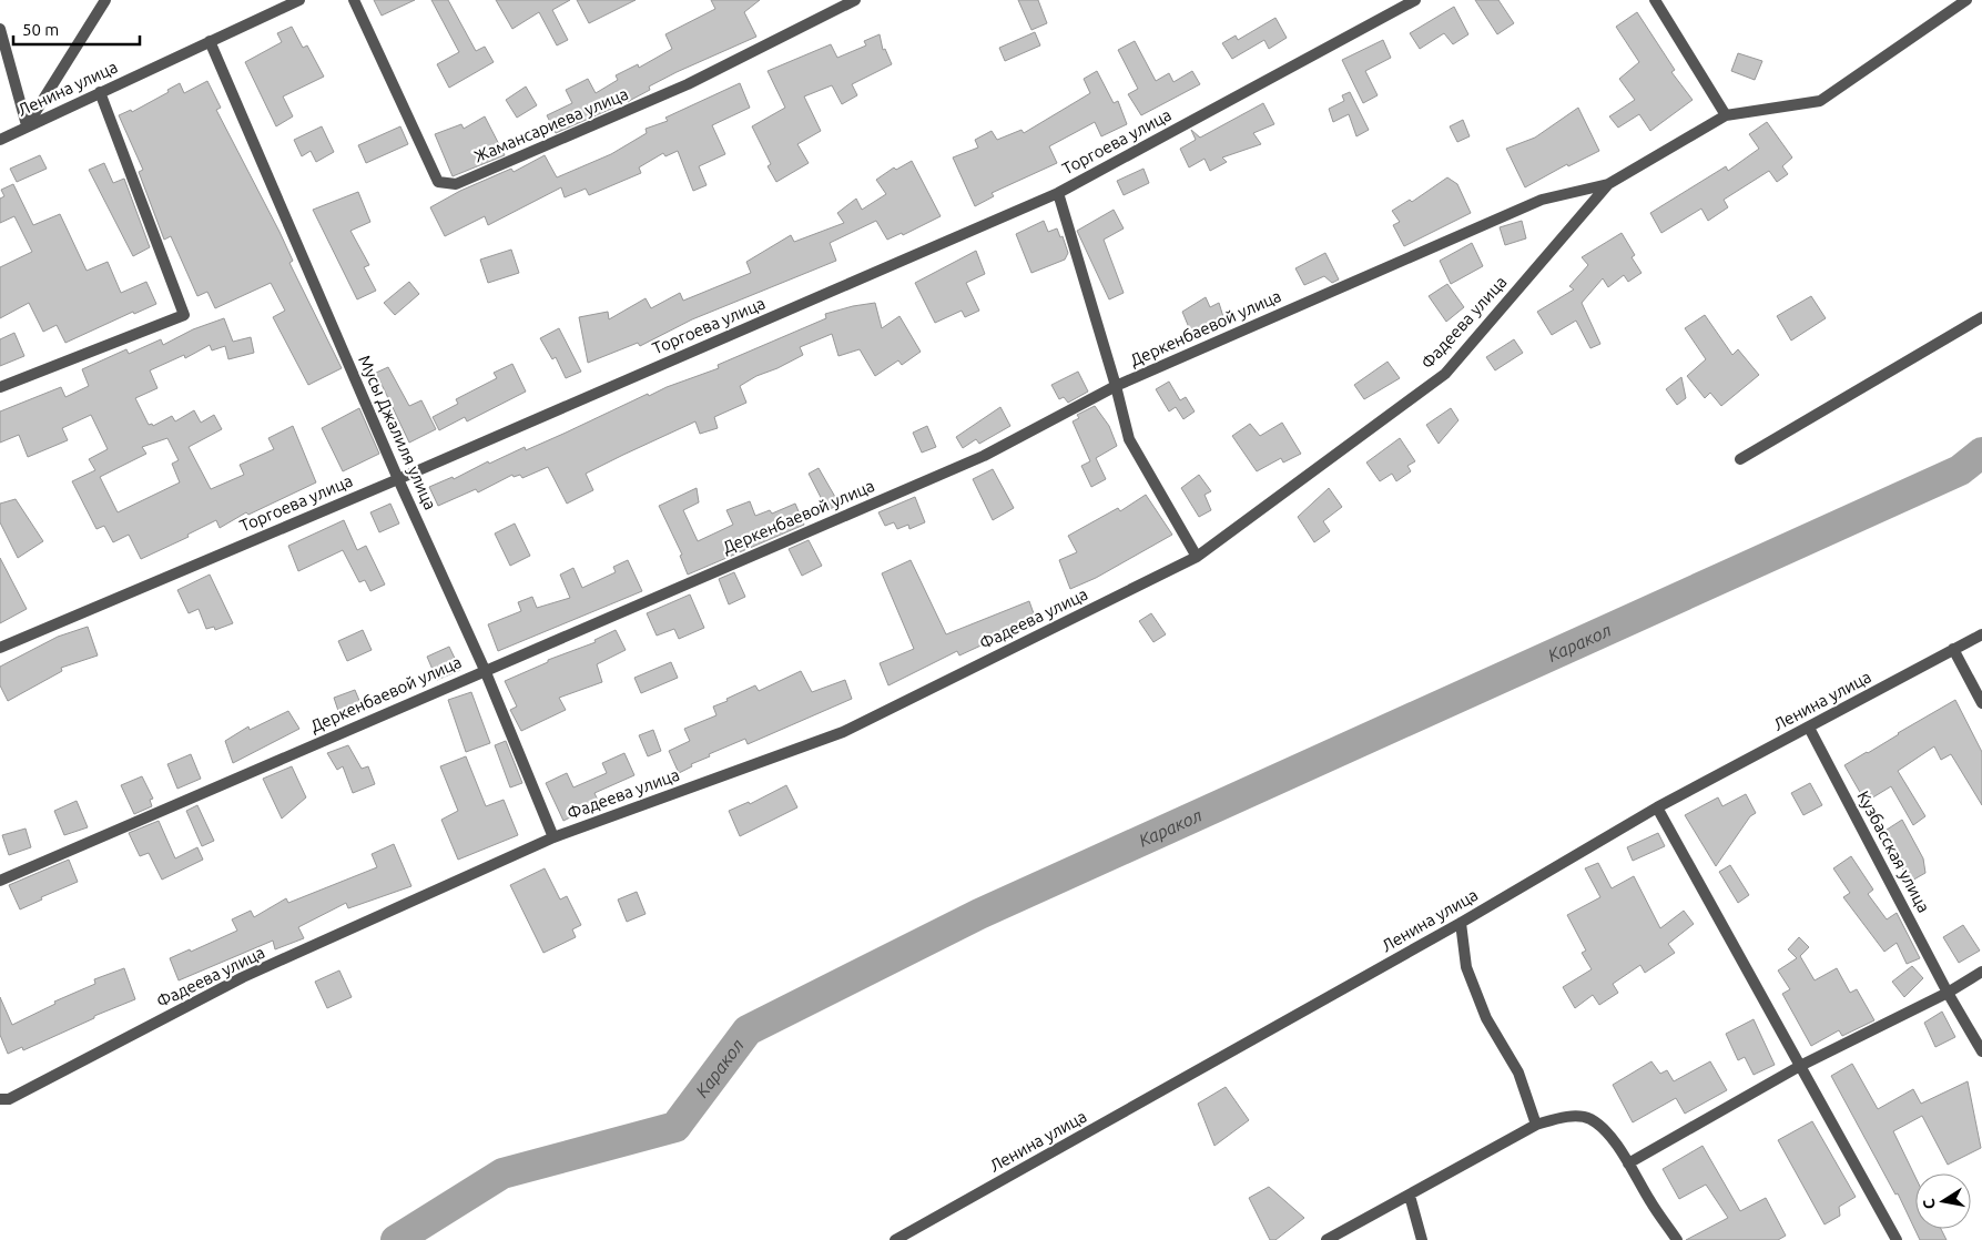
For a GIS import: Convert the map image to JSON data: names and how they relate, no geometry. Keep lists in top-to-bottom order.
{
  "streets": {
    "street": [
      "Ленина улица",
      "Жамансариева улица",
      "Торгоева улица",
      "Фадеева улица",
      "Деркенбаевой улица",
      "Мусы Джалиля улица",
      "Кузбасская улица"
    ]
  },
  "crossings": [
    ["Ленина улица", "Мусы Джалиля улица"],
    ["Ленина улица", "Кузбасская улица"],
    ["Торгоева улица", "Мусы Джалиля улица"],
    ["Фадеева улица", "Деркенбаевой улица"],
    ["Фадеева улица", "Мусы Джалиля улица"],
    ["Деркенбаевой улица", "Мусы Джалиля улица"]
  ],
  "water": ["Каракол"],
  "scale_bar": "50 m",
  "north": "left"
}
